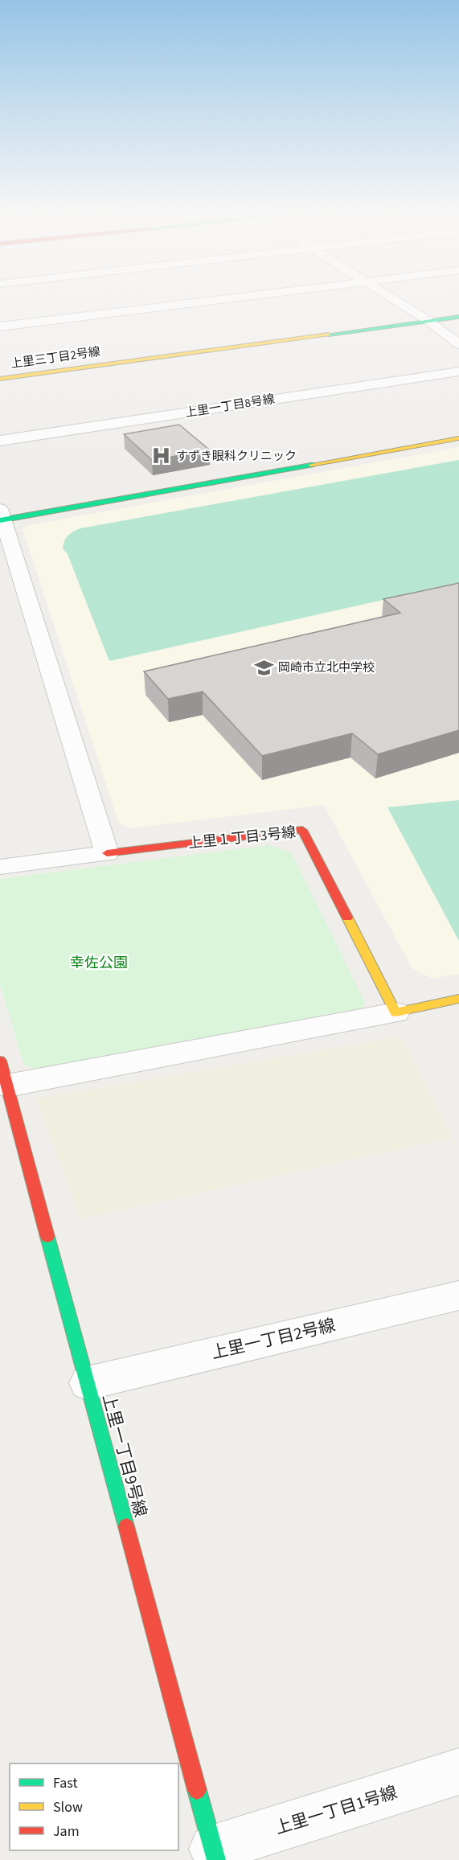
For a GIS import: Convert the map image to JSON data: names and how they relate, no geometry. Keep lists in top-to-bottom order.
{
  "streets": {
    "street": [
      "上里三丁目2号線",
      "上里一丁目8号線",
      "上里１丁目3号線",
      "上里一丁目2号線",
      "上里一丁目9号線",
      "上里一丁目1号線"
    ]
  },
  "crossings": [
    ["上里一丁目2号線", "上里一丁目9号線"],
    ["上里一丁目9号線", "上里一丁目1号線"]
  ],
  "parks": ["幸佐公園"],
  "places": {
    "hospital": ["すずき眼科クリニック"],
    "school or university": ["岡崎市立北中学校"]
  },
  "legend": ["Fast", "Slow", "Jam"]
}
